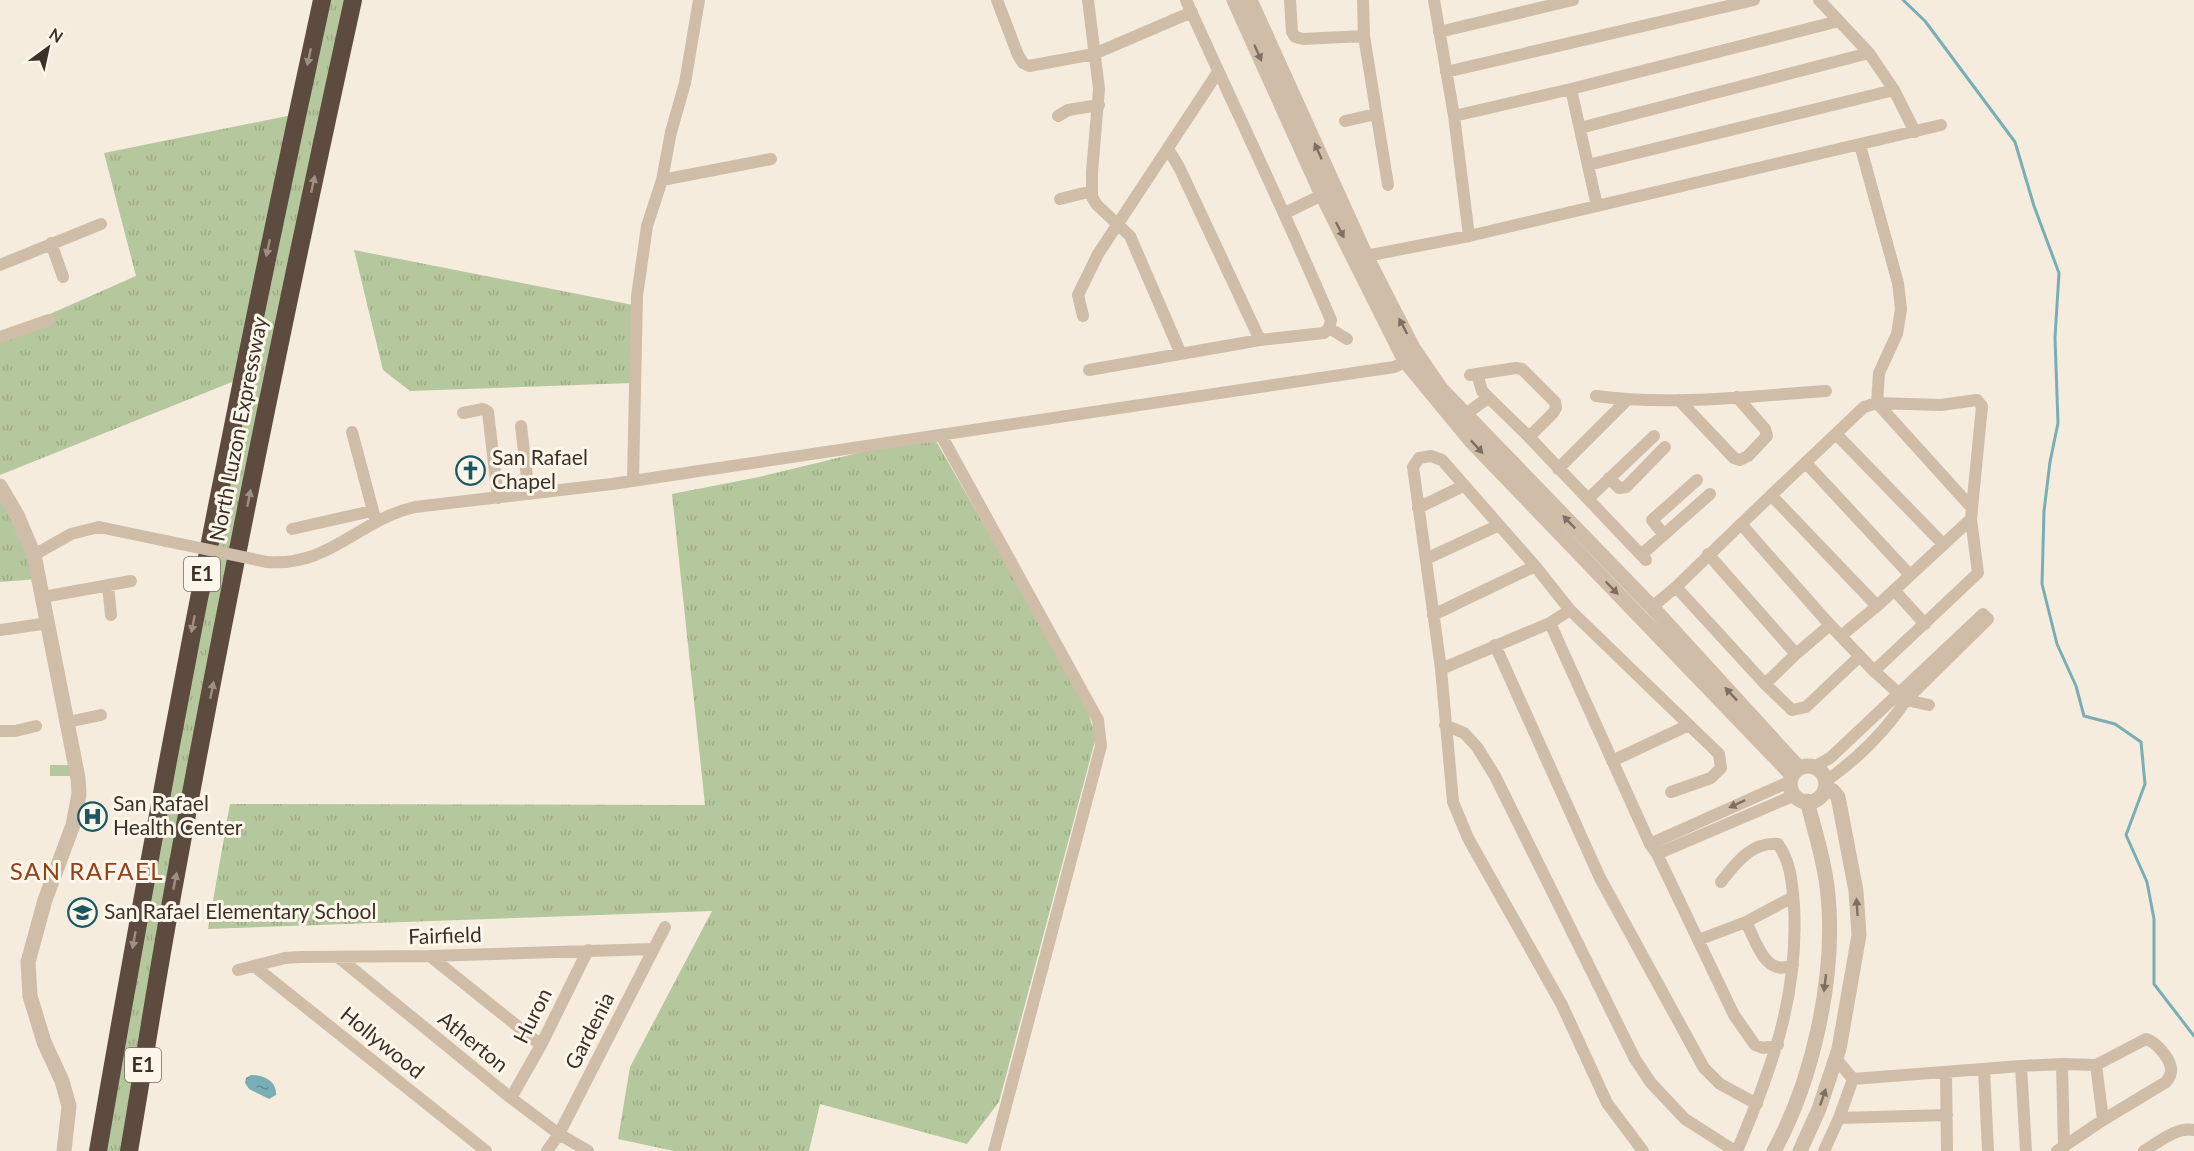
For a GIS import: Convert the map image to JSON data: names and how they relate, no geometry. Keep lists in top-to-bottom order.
{
  "streets": {
    "highway": ["North Luzon Expressway", "E1"],
    "street": [
      "Fairfield",
      "Huron",
      "Gardenia",
      "Atherton",
      "Hollywood"
    ]
  },
  "crossings": [
    ["Fairfield", "Huron"],
    ["Fairfield", "Gardenia"],
    ["Fairfield", "Atherton"],
    ["Fairfield", "Hollywood"],
    ["Huron", "Atherton"],
    ["Gardenia", "Atherton"]
  ],
  "districts": ["SAN RAFAEL"],
  "places": {
    "church": ["San Rafael Chapel"],
    "hospital": ["San Rafael Health Center"],
    "school or university": ["San Rafael Elementary School"]
  },
  "north": "top right"
}
